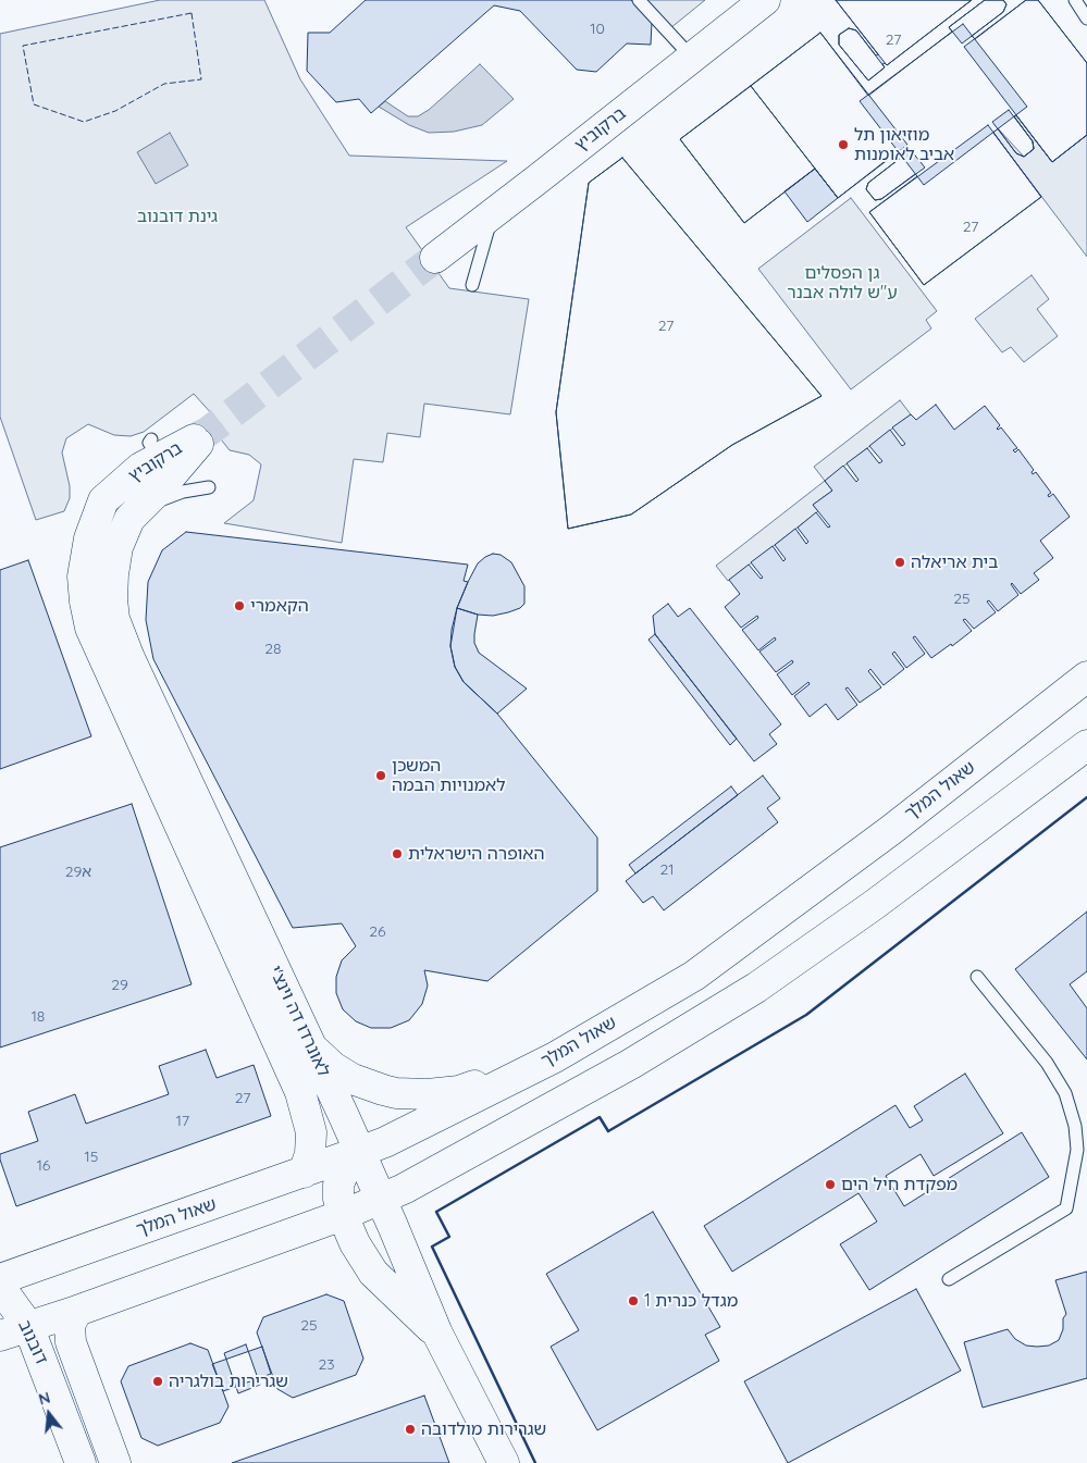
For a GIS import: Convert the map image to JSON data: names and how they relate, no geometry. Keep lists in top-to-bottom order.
{
  "streets": {
    "street": [
      "ברקוביץ",
      "שאול המלך",
      "לאונרדו דה וינצ'י",
      "דובנוב"
    ]
  },
  "crossings": [
    ["ברקוביץ", "לאונרדו דה וינצ'י"],
    ["שאול המלך", "לאונרדו דה וינצ'י"]
  ],
  "parks": ["גינת דובנוב", "גן הפסלים ע\"ש לולה אבנר"],
  "places": [
    "מוזיאון תל אביב לאומנות",
    "בית אריאלה",
    "הקאמרי",
    "המשכן לאמנויות הבמה",
    "האופרה הישראלית",
    "מפקדת חיל הים",
    "מגדל כנרית 1",
    "שגרירות בולגריה",
    "שגרירות מולדובה"
  ],
  "house_numbers": [
    "10",
    "27",
    "27",
    "27",
    "25",
    "28",
    "21",
    "29א",
    "26",
    "29",
    "18",
    "27",
    "17",
    "15",
    "16",
    "25",
    "23"
  ],
  "north": "top"
}
